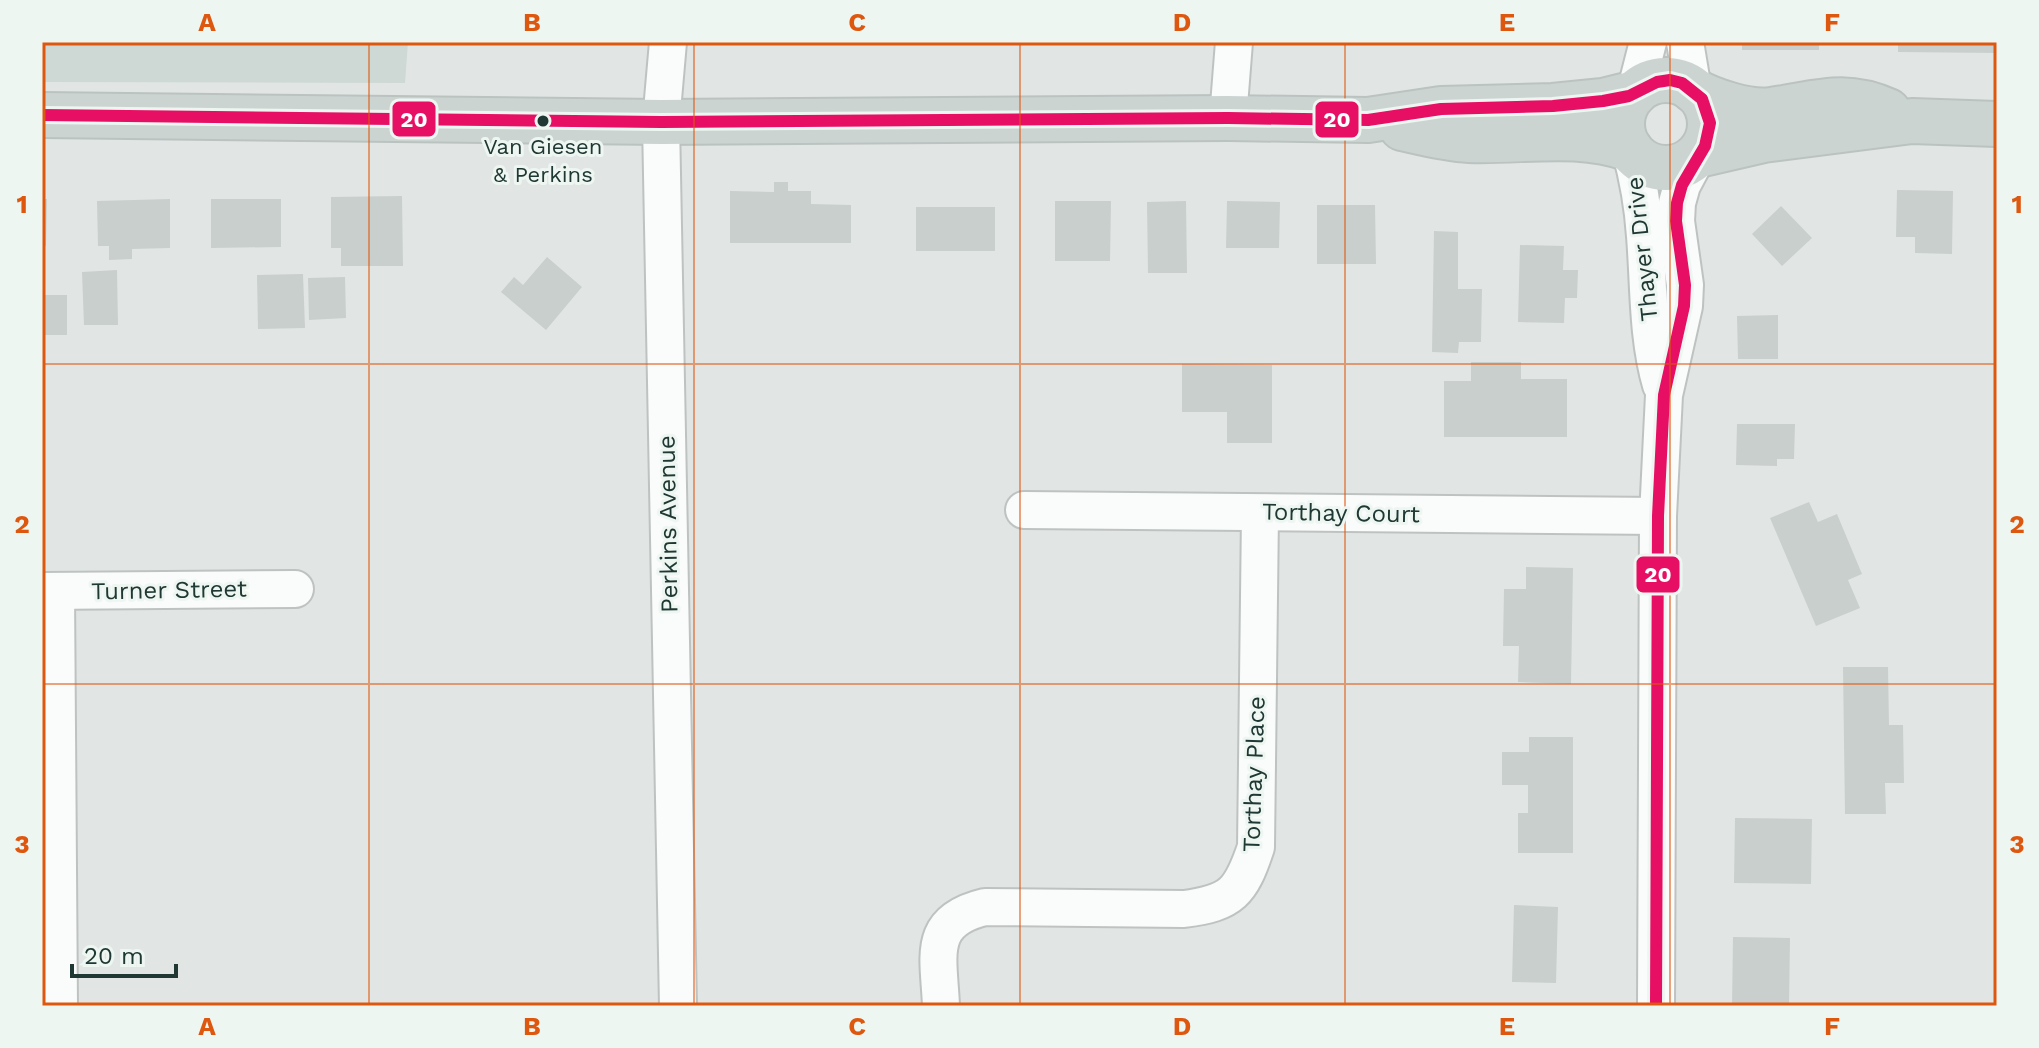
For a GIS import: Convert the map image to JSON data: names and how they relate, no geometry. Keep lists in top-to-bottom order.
{
  "streets": {
    "street": [
      "Thayer Drive",
      "Torthay Court",
      "Perkins Avenue",
      "Turner Street",
      "Torthay Place"
    ]
  },
  "crossings": [
    ["Thayer Drive", "Torthay Court"],
    ["Torthay Court", "Torthay Place"]
  ],
  "places": ["Van Giesen & Perkins"],
  "lines": ["transit line 20"],
  "scale_bar": "20 m",
  "grid": {
    "columns": [
      "A",
      "B",
      "C",
      "D",
      "E",
      "F"
    ],
    "rows": ["1", "2", "3"]
  }
}
